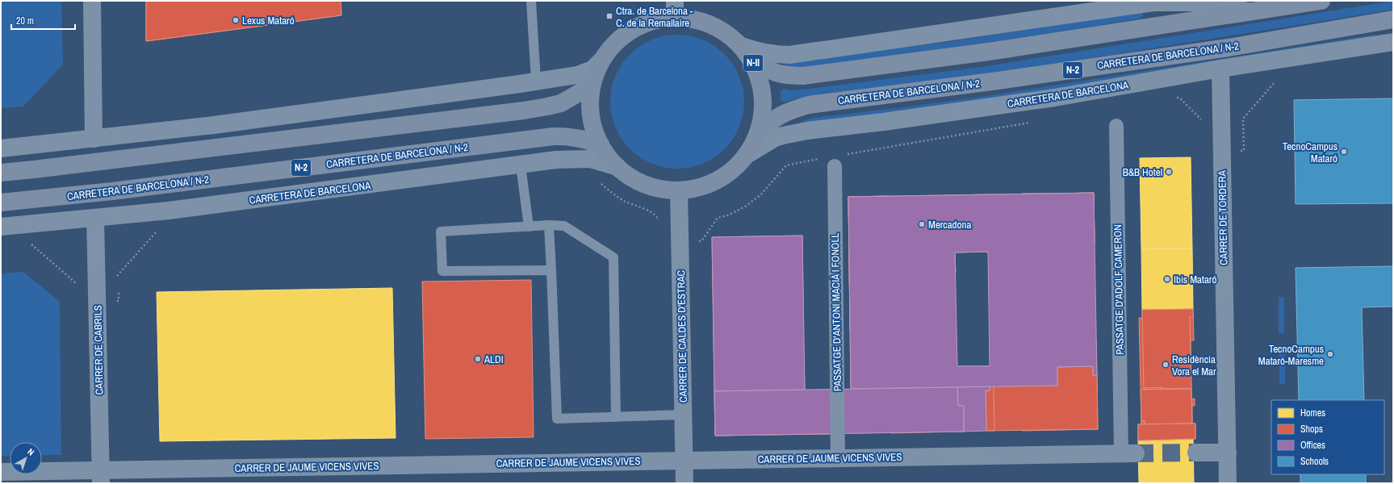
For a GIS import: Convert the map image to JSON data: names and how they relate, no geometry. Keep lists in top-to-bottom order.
{
  "streets": {
    "main road": ["CARRETERA DE BARCELONA / N-2", "N-II", "N-2"],
    "street": [
      "CARRETERA DE BARCELONA",
      "CARRER DE TORDERA",
      "PASSATGE D'ADOLF CAMERON",
      "PASSATGE D'ANTONI MACIÀ I FONOLL",
      "CARRER DE CALDES D'ESTRAC",
      "CARRER DE CABRILS",
      "CARRER DE JAUME VICENS VIVES"
    ]
  },
  "crossings": [
    ["CARRETERA DE BARCELONA / N-2", "N-II"],
    ["N-II", "CARRETERA DE BARCELONA"],
    ["N-II", "CARRER DE CALDES D'ESTRAC"],
    ["CARRETERA DE BARCELONA", "CARRER DE TORDERA"],
    ["CARRETERA DE BARCELONA", "CARRER DE CABRILS"],
    ["PASSATGE D'ADOLF CAMERON", "CARRER DE JAUME VICENS VIVES"],
    ["PASSATGE D'ANTONI MACIÀ I FONOLL", "CARRER DE JAUME VICENS VIVES"],
    ["CARRER DE CALDES D'ESTRAC", "CARRER DE JAUME VICENS VIVES"],
    ["CARRER DE CABRILS", "CARRER DE JAUME VICENS VIVES"]
  ],
  "places": {
    "transit": ["Ctra. de Barcelona - C. de la Remallaire"],
    "other": [
      "Lexus Mataró",
      "TecnoCampus Mataró",
      "B&B Hotel",
      "Mercadona",
      "Ibis Mataró",
      "TecnoCampus Mataró-Maresme",
      "ALDI",
      "Residència Vora el Mar"
    ]
  },
  "legend": [
    "Homes",
    "Shops",
    "Offices",
    "Schools"
  ],
  "scale_bar": "20 m",
  "north": "top right"
}
